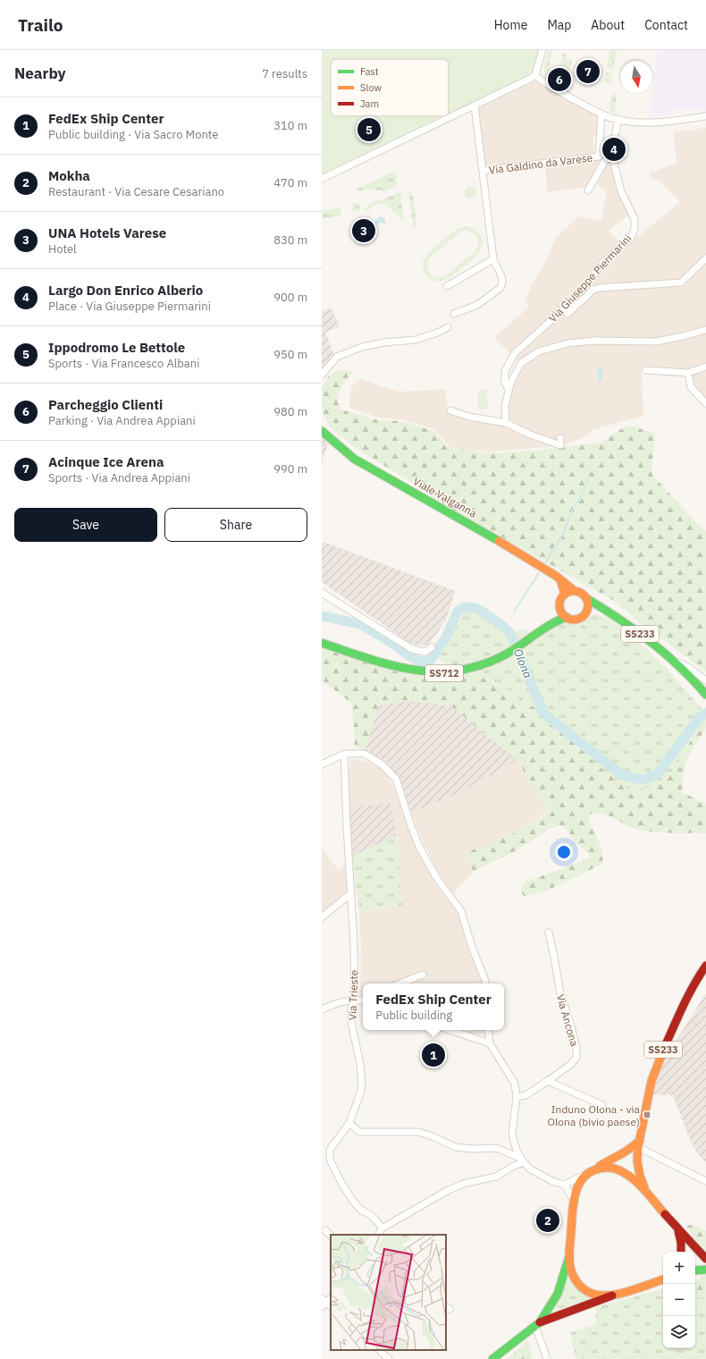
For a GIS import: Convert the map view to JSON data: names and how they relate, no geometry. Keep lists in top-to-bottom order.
{
  "streets": {
    "main road": ["Viale Valganna", "SS233", "SS712"],
    "street": [
      "Via Galdino da Varese",
      "Via Giuseppe Piermarini",
      "Via Trieste",
      "Via Ancona"
    ]
  },
  "crossings": [
    ["Viale Valganna", "SS233"],
    ["Viale Valganna", "SS712"],
    ["SS233", "SS712"]
  ],
  "water": ["Olona"],
  "places": {
    "transit": ["Induno Olona - via Olona (bivio paese)"]
  },
  "legend": ["Fast", "Slow", "Jam"],
  "north": "bottom",
  "page": {
    "header": "Trailo",
    "nav": [
      "Home",
      "Map",
      "About",
      "Contact"
    ],
    "heading": ["Nearby", "7 results"],
    "pins": [
      "7",
      "6",
      "5",
      "4",
      "3",
      "1",
      "2"
    ],
    "list": [
      {
        "mark": "1",
        "name": "FedEx Ship Center",
        "note": "Public building · Via Sacro Monte",
        "value": "310 m"
      },
      {
        "mark": "2",
        "name": "Mokha",
        "note": "Restaurant · Via Cesare Cesariano",
        "value": "470 m"
      },
      {
        "mark": "3",
        "name": "UNA Hotels Varese",
        "note": "Hotel",
        "value": "830 m"
      },
      {
        "mark": "4",
        "name": "Largo Don Enrico Alberio",
        "note": "Place · Via Giuseppe Piermarini",
        "value": "900 m"
      },
      {
        "mark": "5",
        "name": "Ippodromo Le Bettole",
        "note": "Sports · Via Francesco Albani",
        "value": "950 m"
      },
      {
        "mark": "6",
        "name": "Parcheggio Clienti",
        "note": "Parking · Via Andrea Appiani",
        "value": "980 m"
      },
      {
        "mark": "7",
        "name": "Acinque Ice Arena",
        "note": "Sports · Via Andrea Appiani",
        "value": "990 m"
      }
    ],
    "buttons": ["Save", "Share"],
    "popup": ["FedEx Ship Center", "Public building"],
    "map_buttons": ["+", "−"]
  }
}
